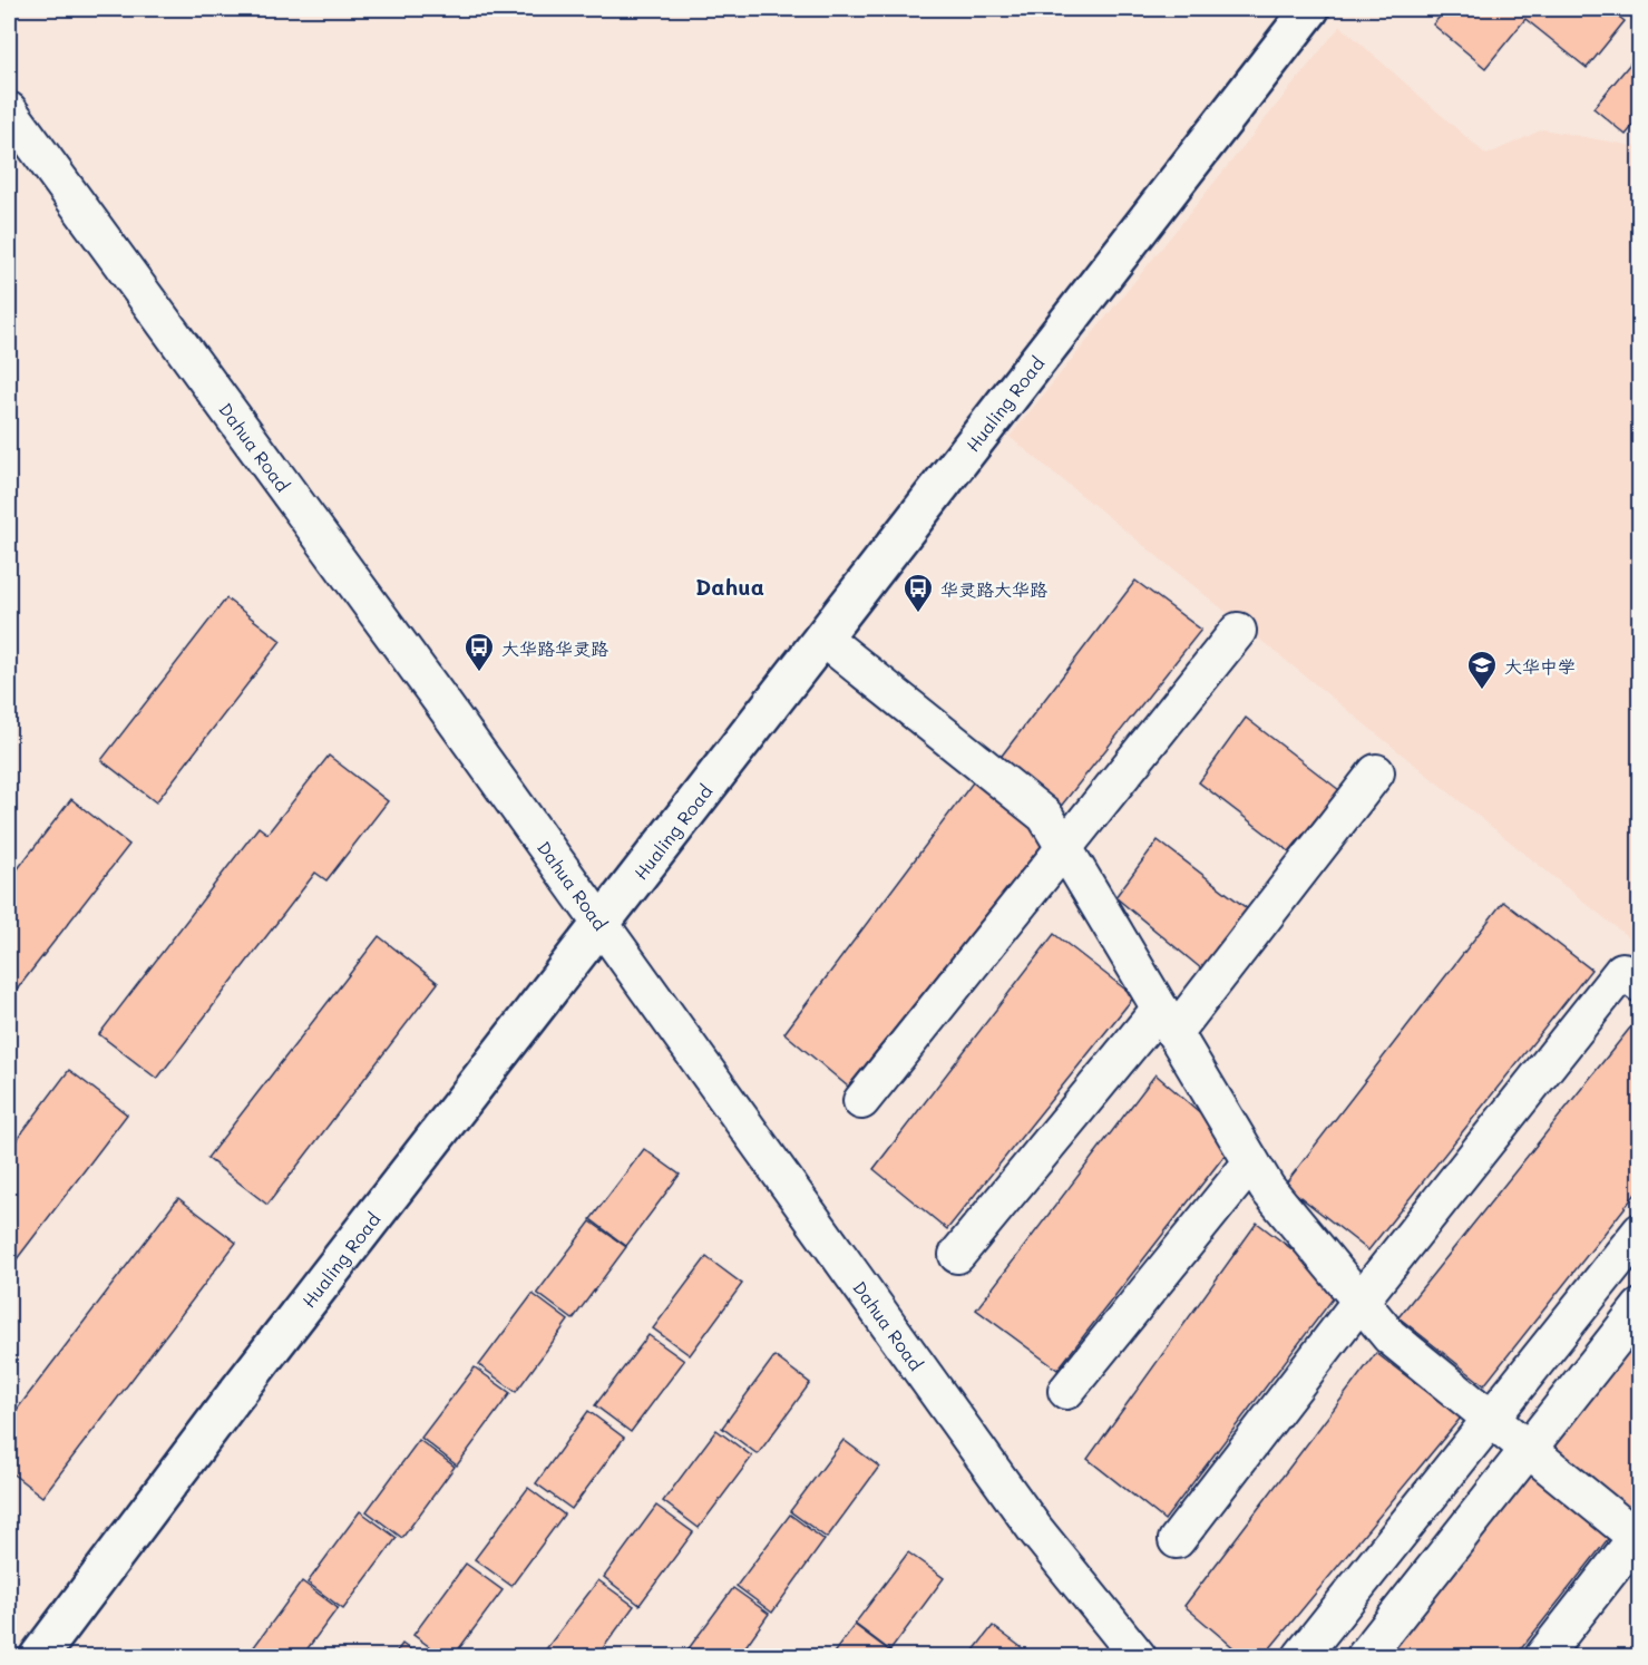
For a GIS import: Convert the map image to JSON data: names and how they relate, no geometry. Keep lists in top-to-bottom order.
{
  "streets": {
    "main road": ["Hualing Road"],
    "street": ["Dahua Road"]
  },
  "crossings": [
    ["Hualing Road", "Dahua Road"]
  ],
  "districts": ["Dahua"],
  "places": {
    "bus stop": ["华灵路大华路", "大华路华灵路"],
    "school or university": ["大华中学"]
  }
}
